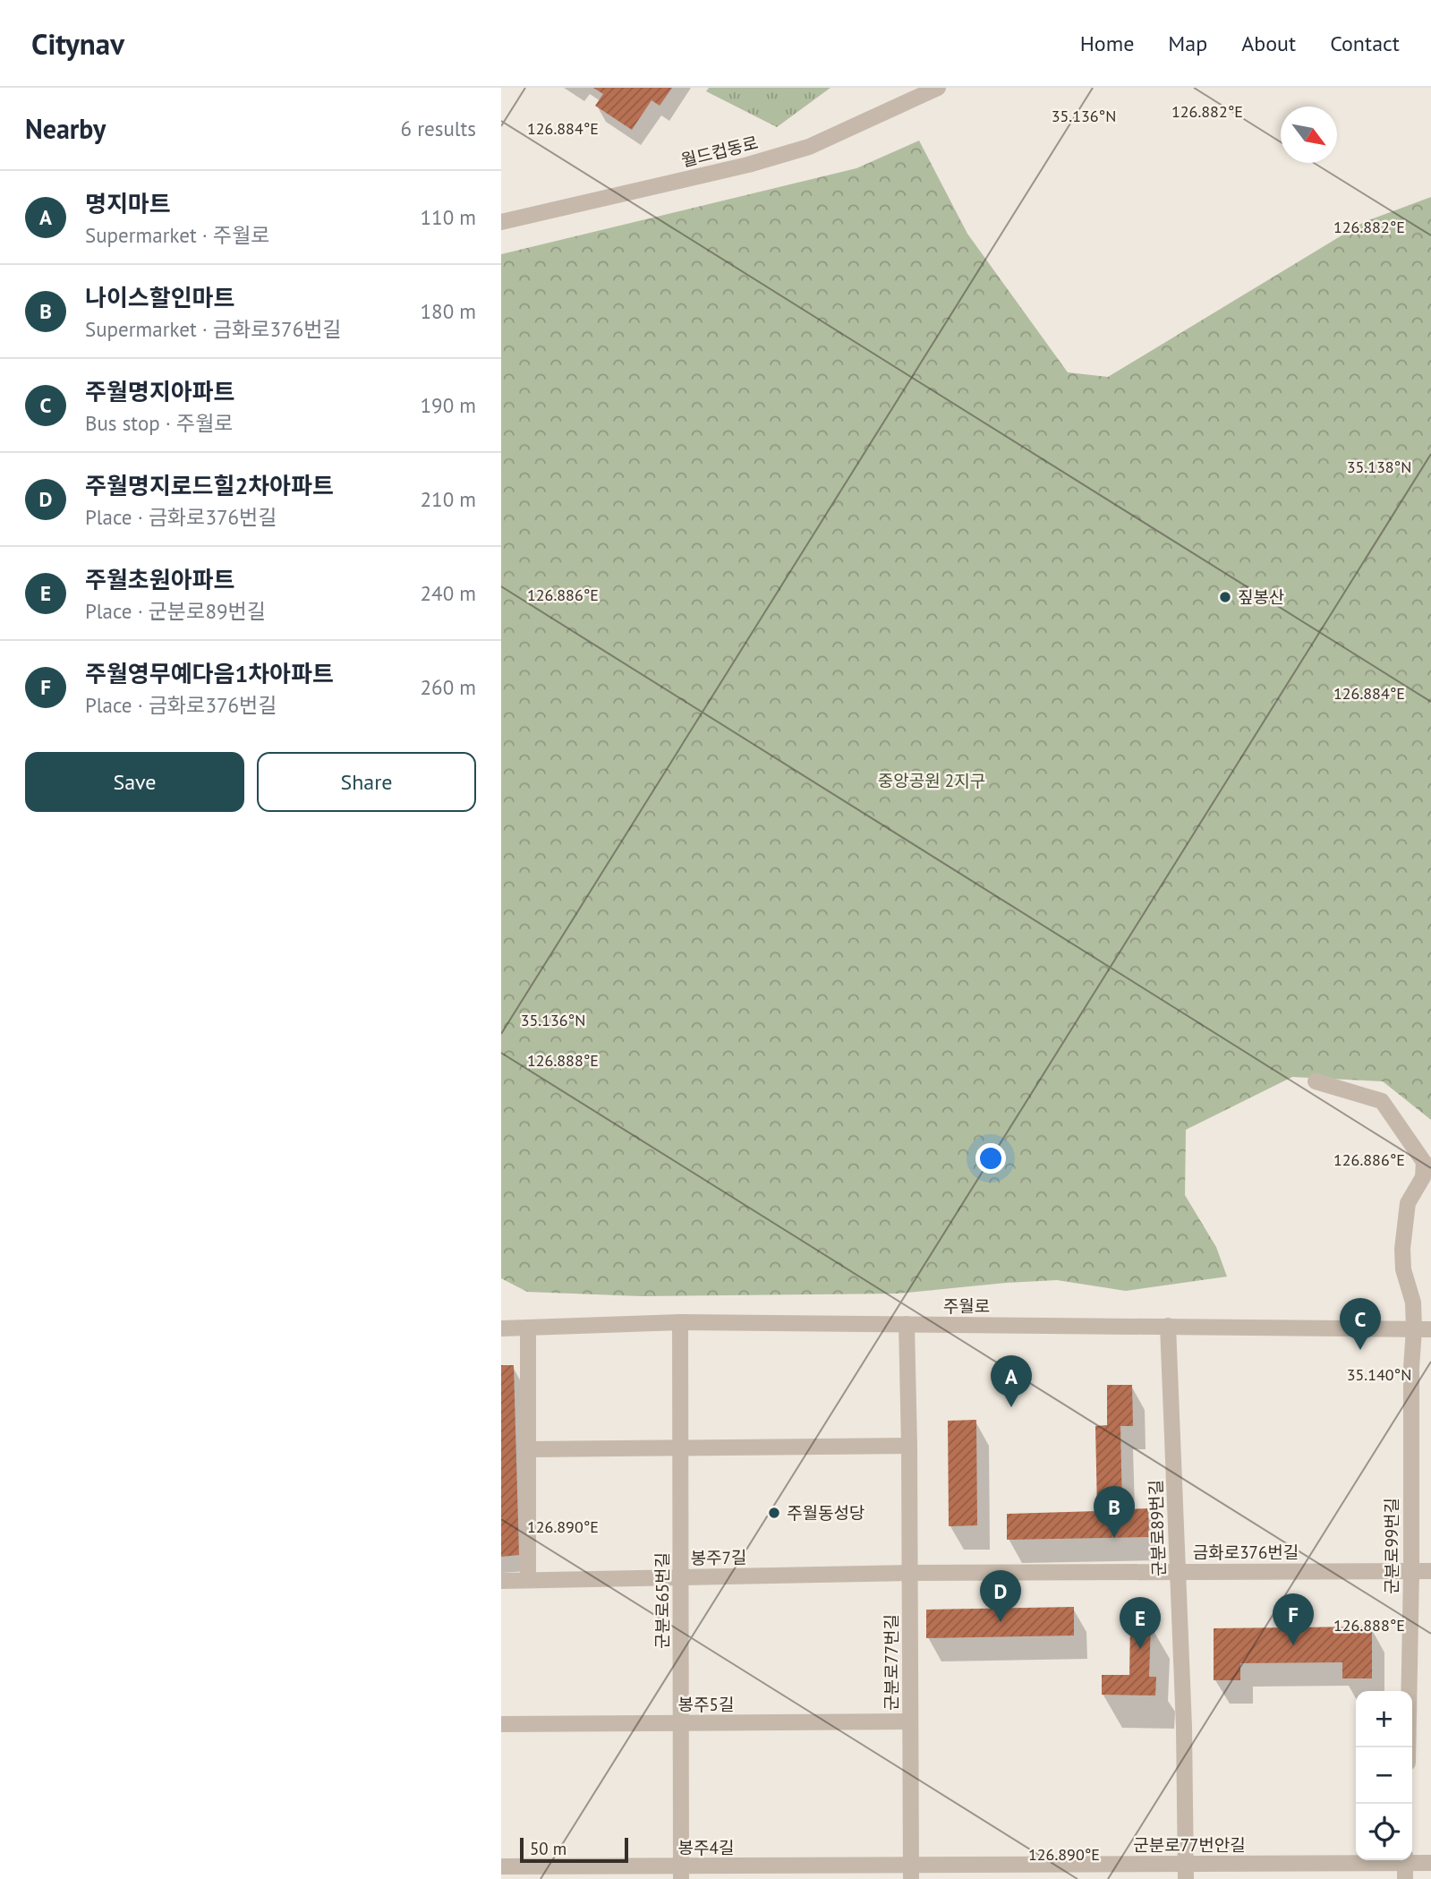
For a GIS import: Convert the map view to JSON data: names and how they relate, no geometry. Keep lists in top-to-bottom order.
{
  "streets": {
    "street": [
      "월드컵동로",
      "주월로",
      "군분로89번길",
      "군분로99번길",
      "금화로376번길",
      "봉주7길",
      "군분로65번길",
      "군분로77번길",
      "봉주5길",
      "군분로77번안길",
      "봉주4길"
    ]
  },
  "crossings": [
    ["주월로", "군분로89번길"],
    ["주월로", "군분로99번길"],
    ["주월로", "군분로65번길"],
    ["주월로", "군분로77번길"],
    ["군분로89번길", "금화로376번길"],
    ["군분로89번길", "군분로77번안길"],
    ["군분로99번길", "금화로376번길"],
    ["금화로376번길", "봉주7길"],
    ["금화로376번길", "군분로77번길"],
    ["봉주7길", "군분로65번길"],
    ["봉주7길", "군분로77번길"],
    ["군분로65번길", "봉주5길"],
    ["군분로65번길", "봉주4길"],
    ["군분로77번길", "봉주5길"],
    ["군분로77번길", "군분로77번안길"],
    ["군분로77번길", "봉주4길"],
    ["군분로77번안길", "봉주4길"]
  ],
  "parks": ["중앙공원 2지구"],
  "places": ["짚봉산", "주월동성당"],
  "scale_bar": "50 m",
  "north": "bottom right",
  "page": {
    "header": "Citynav",
    "nav": [
      "Home",
      "Map",
      "About",
      "Contact"
    ],
    "heading": ["Nearby", "6 results"],
    "list": [
      {
        "mark": "A",
        "name": "명지마트",
        "note": "Supermarket · 주월로",
        "value": "110 m"
      },
      {
        "mark": "B",
        "name": "나이스할인마트",
        "note": "Supermarket · 금화로376번길",
        "value": "180 m"
      },
      {
        "mark": "C",
        "name": "주월명지아파트",
        "note": "Bus stop · 주월로",
        "value": "190 m"
      },
      {
        "mark": "D",
        "name": "주월명지로드힐2차아파트",
        "note": "Place · 금화로376번길",
        "value": "210 m"
      },
      {
        "mark": "E",
        "name": "주월초원아파트",
        "note": "Place · 군분로89번길",
        "value": "240 m"
      },
      {
        "mark": "F",
        "name": "주월영무예다음1차아파트",
        "note": "Place · 금화로376번길",
        "value": "260 m"
      }
    ],
    "buttons": ["Save", "Share"],
    "pins": [
      "C",
      "A",
      "B",
      "D",
      "F",
      "E"
    ],
    "map_buttons": ["+", "−"],
    "scale": "50 m"
  },
  "coordinates": [
    "126.882°E",
    "35.136°N",
    "126.884°E",
    "35.138°N",
    "126.886°E",
    "126.888°E",
    "35.140°N",
    "126.890°E"
  ]
}
